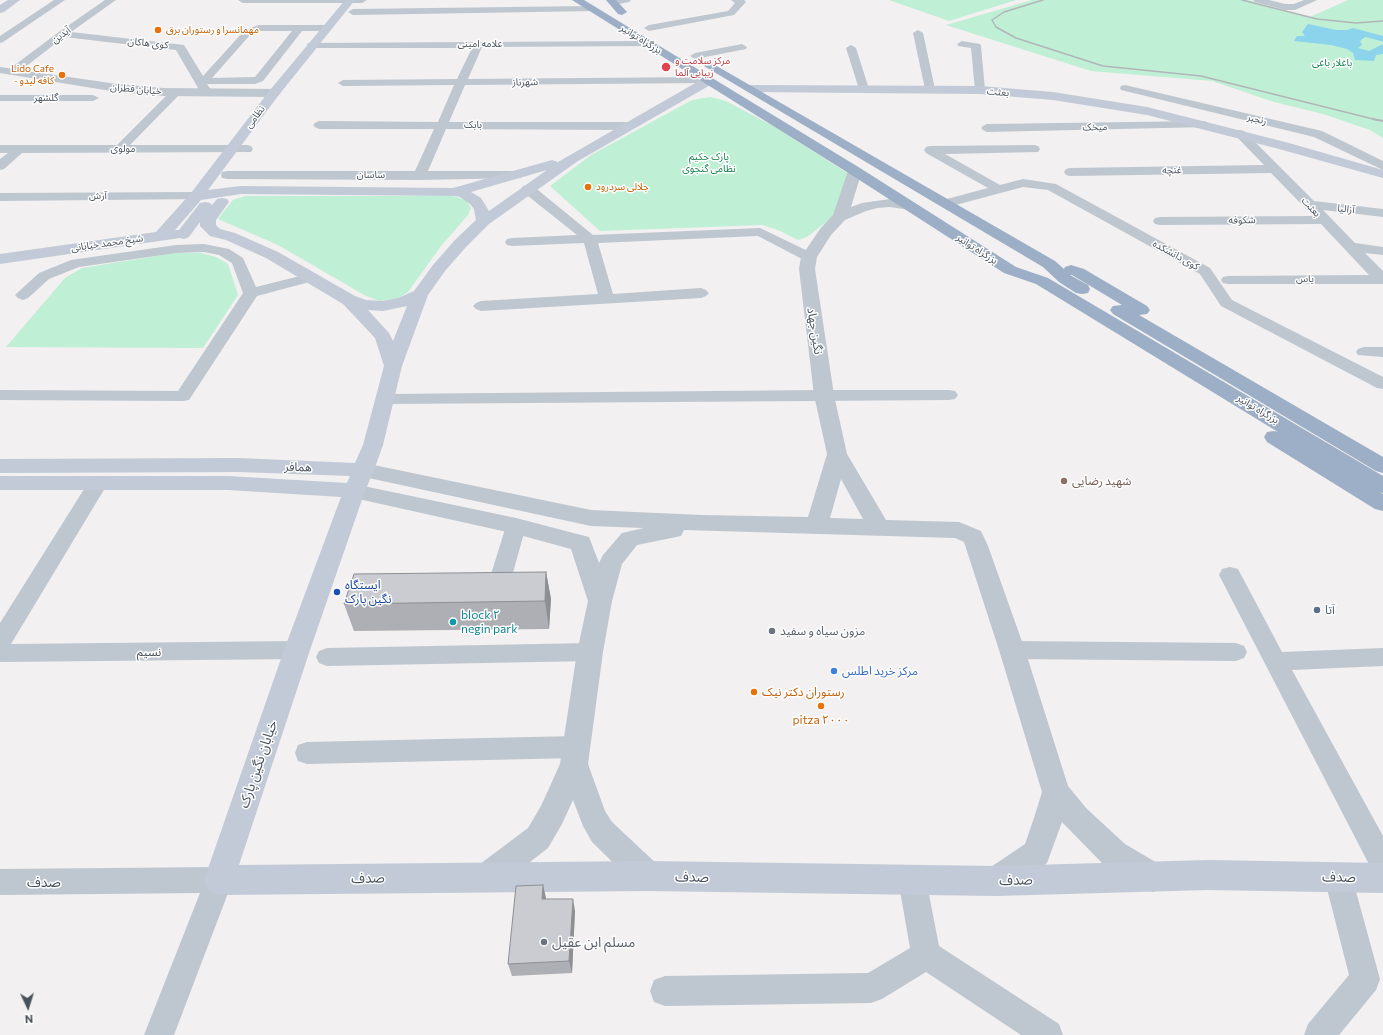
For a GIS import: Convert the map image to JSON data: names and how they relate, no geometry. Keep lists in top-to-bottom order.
{
  "streets": {
    "highway": ["بزرگراه توانیر"],
    "main road": [
      "بعثت",
      "نظامی",
      "شیخ محمد خیابانی",
      "همافر",
      "خیابان نگین پارک",
      "صدف"
    ],
    "street": [
      "آیدین",
      "کوی هاکان",
      "علامه امینی",
      "شهرناز",
      "خیابان قطران",
      "گلشهر",
      "رنجبر",
      "بابک",
      "میخک",
      "مولوی",
      "غنچه",
      "ساسان",
      "آرش",
      "آزالیا",
      "شکوفه",
      "کوی دانشکده",
      "یاس",
      "نگین جهاد",
      "نسیم"
    ]
  },
  "crossings": [
    ["آیدین", "کوی هاکان"],
    ["آیدین", "خیابان قطران"],
    ["بزرگراه توانیر", "علامه امینی"],
    ["بزرگراه توانیر", "شهرناز"],
    ["بزرگراه توانیر", "بعثت"],
    ["بزرگراه توانیر", "کوی دانشکده"],
    ["کوی هاکان", "خیابان قطران"],
    ["علامه امینی", "نظامی"],
    ["خیابان قطران", "نظامی"],
    ["بعثت", "میخک"],
    ["بعثت", "غنچه"],
    ["بعثت", "آزالیا"],
    ["بعثت", "شکوفه"],
    ["بعثت", "یاس"],
    ["نظامی", "مولوی"],
    ["نظامی", "ساسان"],
    ["نظامی", "آرش"],
    ["نظامی", "شیخ محمد خیابانی"],
    ["همافر", "خیابان نگین پارک"],
    ["نسیم", "خیابان نگین پارک"],
    ["خیابان نگین پارک", "صدف"]
  ],
  "parks": ["باغلار باغی", "پارک حکیم نظامی گنجوی"],
  "places": [
    "مهمانسرا و رستوران برق",
    "مرکز سلامت و زیبایی آلما",
    "Lido Cafe - کافه لیدو",
    "جلالی سردرود",
    "شهید رضایی",
    "ایستگاه نگین پارک",
    "آتا",
    "block ۲ negin park",
    "مزون سیاه و سفید",
    "مرکز خرید اطلس",
    "رستوران دکتر نیک",
    "pitza ۲۰۰۰",
    "مسلم ابن عقیل"
  ],
  "north": "bottom"
}
